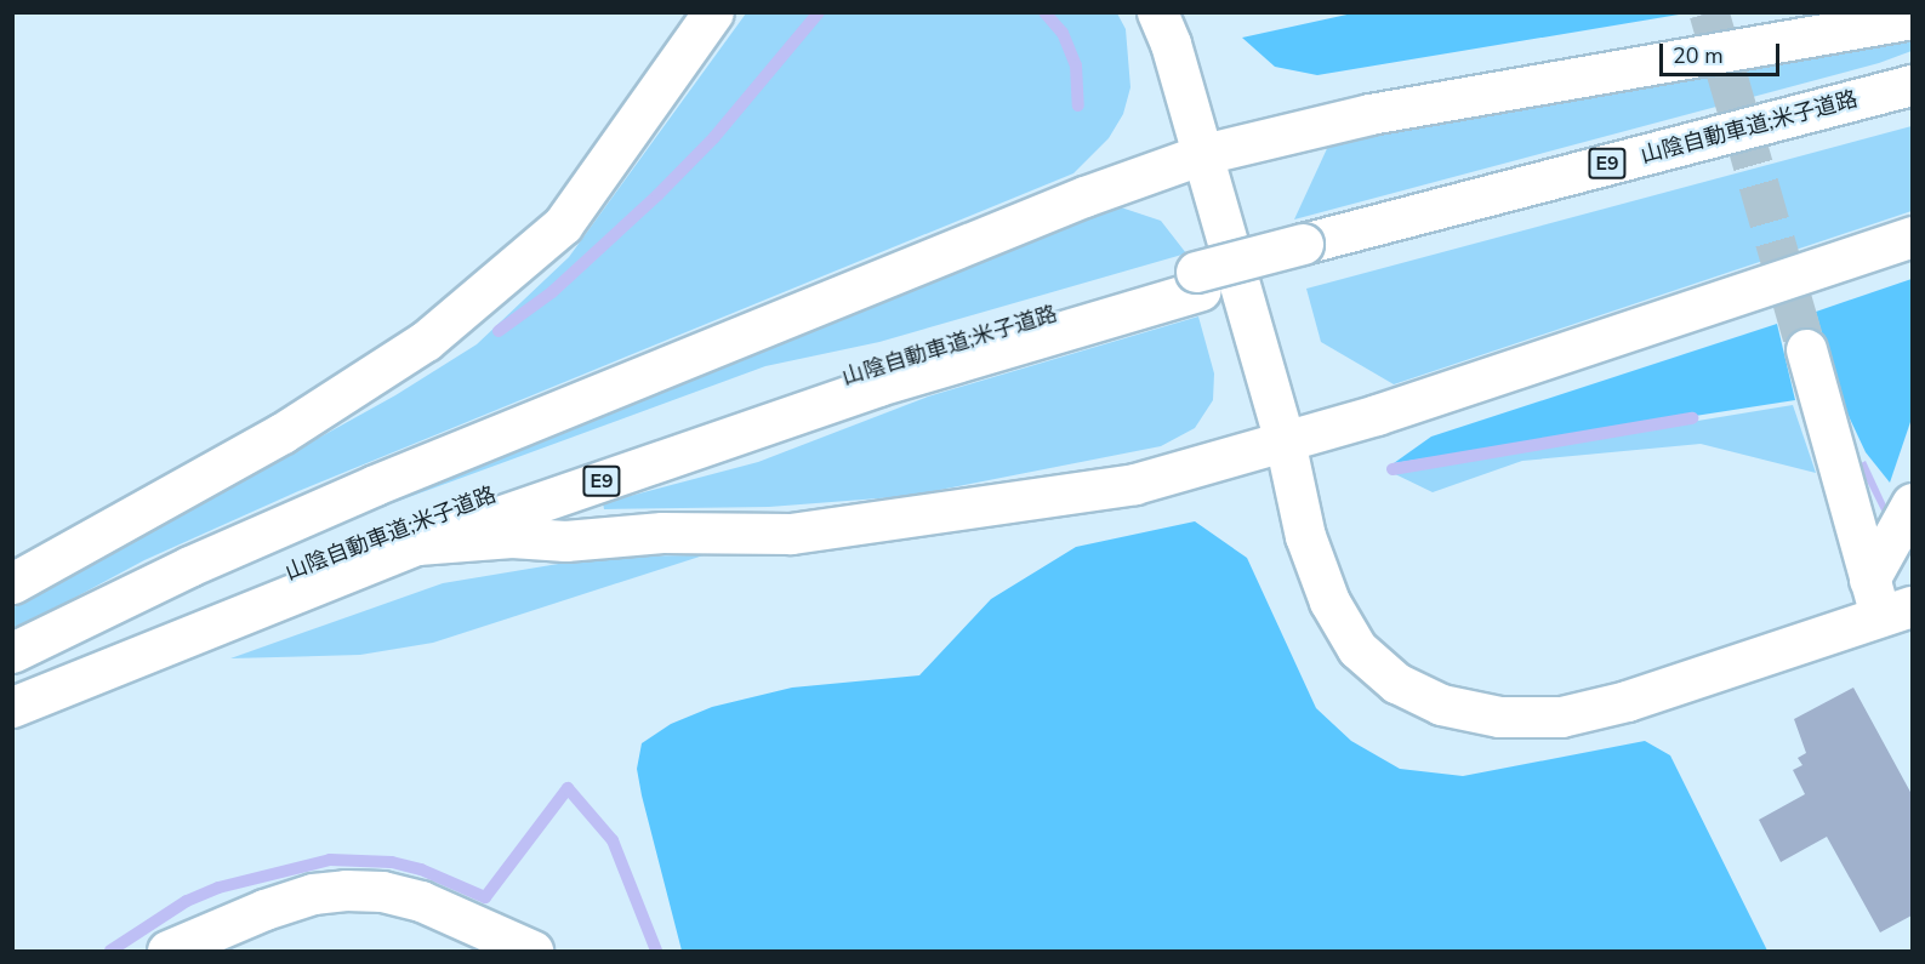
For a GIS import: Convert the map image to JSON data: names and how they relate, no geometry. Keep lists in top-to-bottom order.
{
  "streets": {
    "main road": ["山陰自動車道;米子道路", "E9"]
  },
  "scale_bar": "20 m"
}
